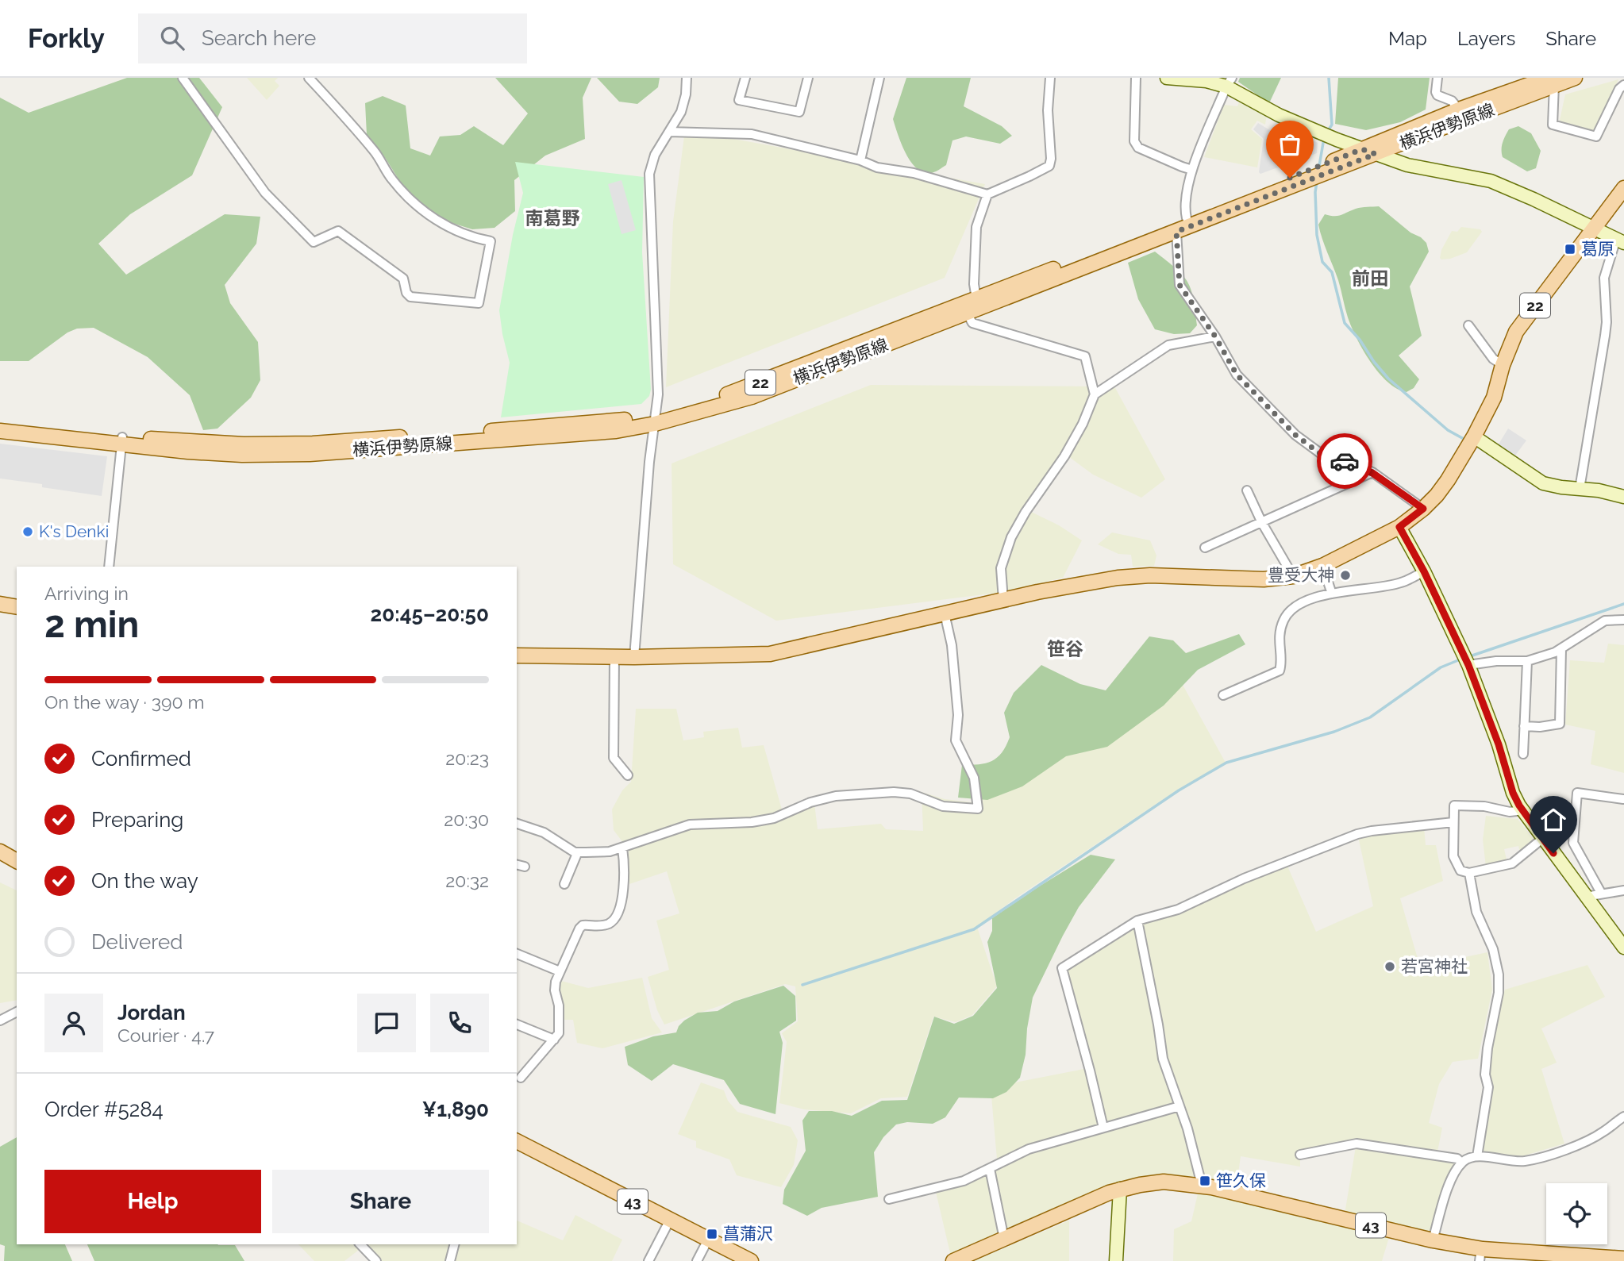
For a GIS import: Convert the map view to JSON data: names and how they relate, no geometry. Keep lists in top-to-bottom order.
{
  "streets": {
    "main road": ["横浜伊勢原線", "22", "43"]
  },
  "districts": ["南葛野", "前田", "笹谷"],
  "places": {
    "transit": ["葛原", "笹久保", "菖蒲沢"],
    "other": ["K's Denki", "豊受大神", "若宮神社"]
  },
  "page": {
    "header": "Forkly",
    "search": "Search here",
    "nav": ["Map", "Layers", "Share"],
    "heading": ["2 min", "Arriving in", "20:45–20:50"],
    "panel": [
      "Jordan",
      "Courier · 4.7",
      "Order #5284",
      "¥1,890"
    ],
    "bar": "On the way · 390 m",
    "list": [
      ["Confirmed", "20:23"],
      ["Preparing", "20:30"],
      ["On the way", "20:32"],
      "Delivered"
    ],
    "buttons": ["Help", "Share"]
  }
}
